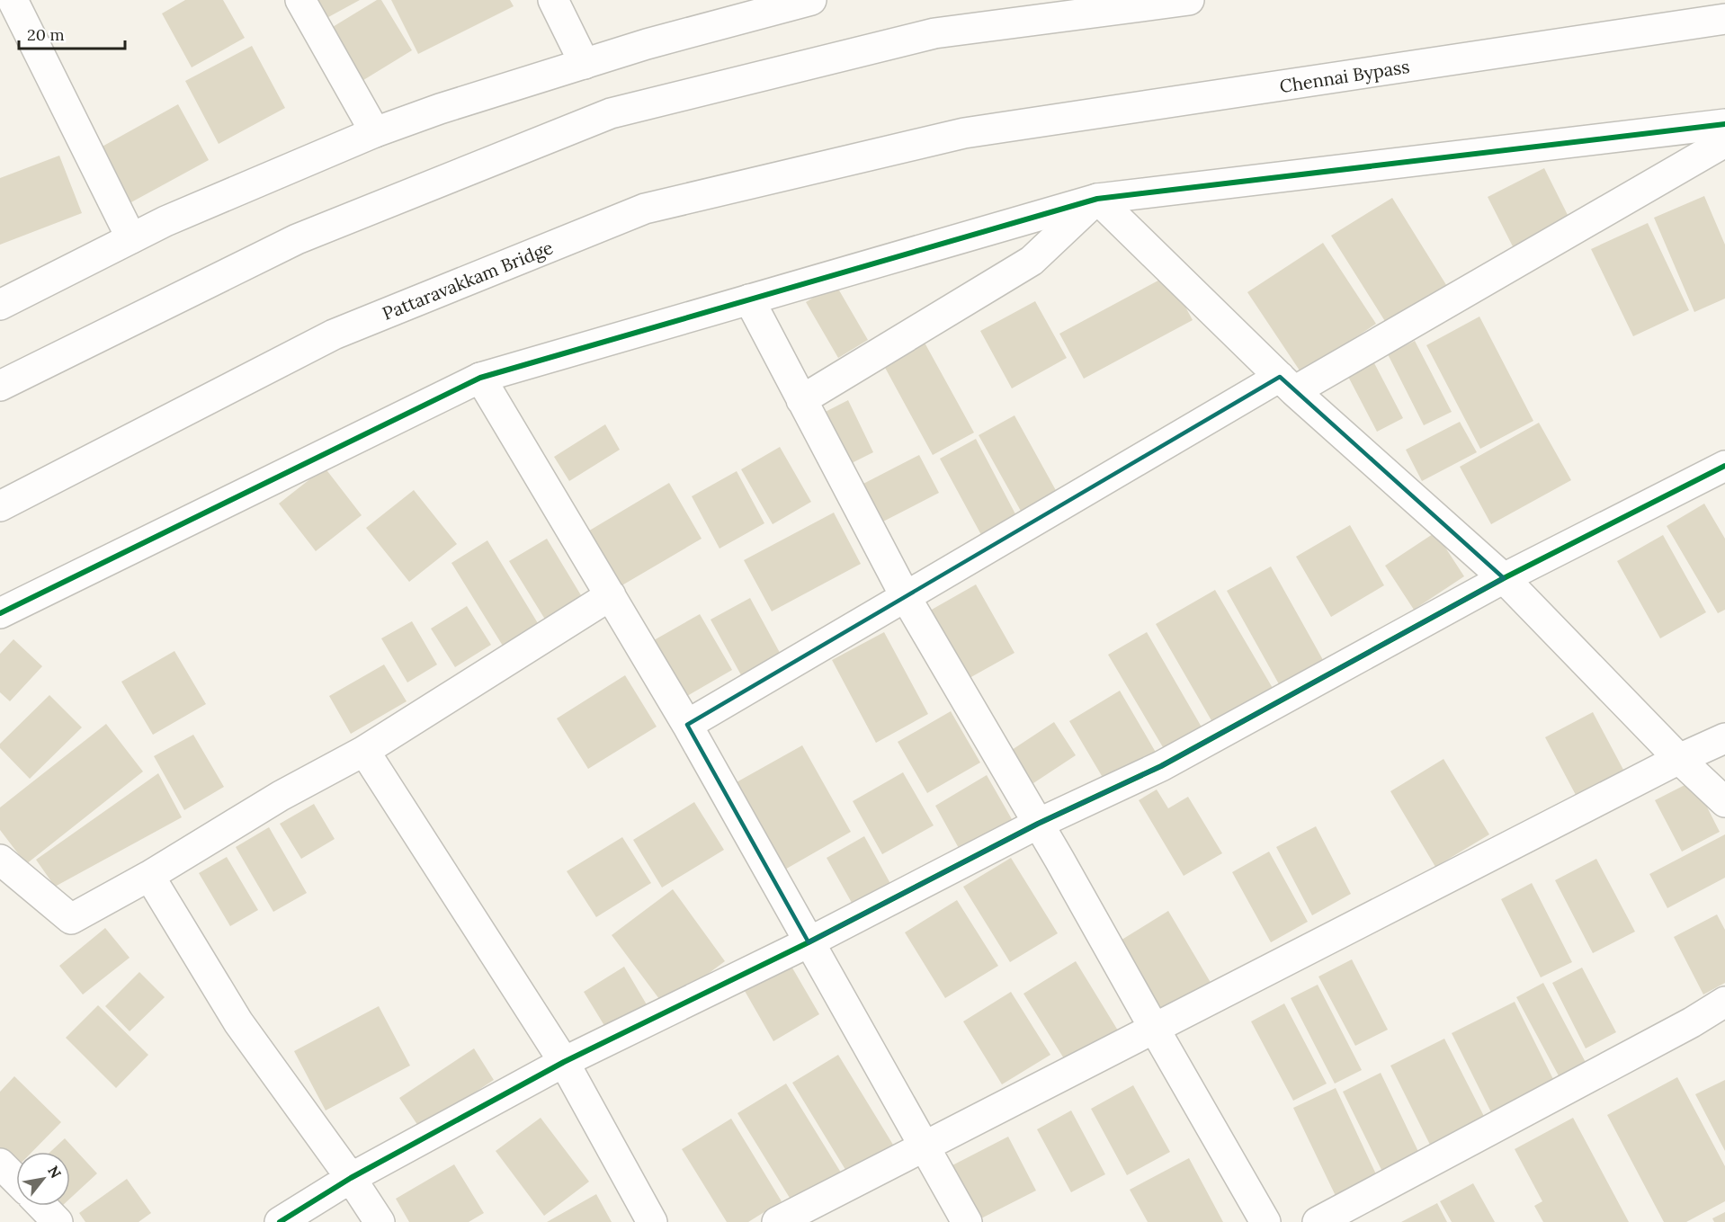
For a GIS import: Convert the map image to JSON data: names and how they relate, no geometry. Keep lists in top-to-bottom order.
{
  "streets": {
    "main road": ["Chennai Bypass", "Pattaravakkam Bridge"]
  },
  "crossings": [
    ["Chennai Bypass", "Pattaravakkam Bridge"]
  ],
  "scale_bar": "20 m",
  "north": "top right"
}
